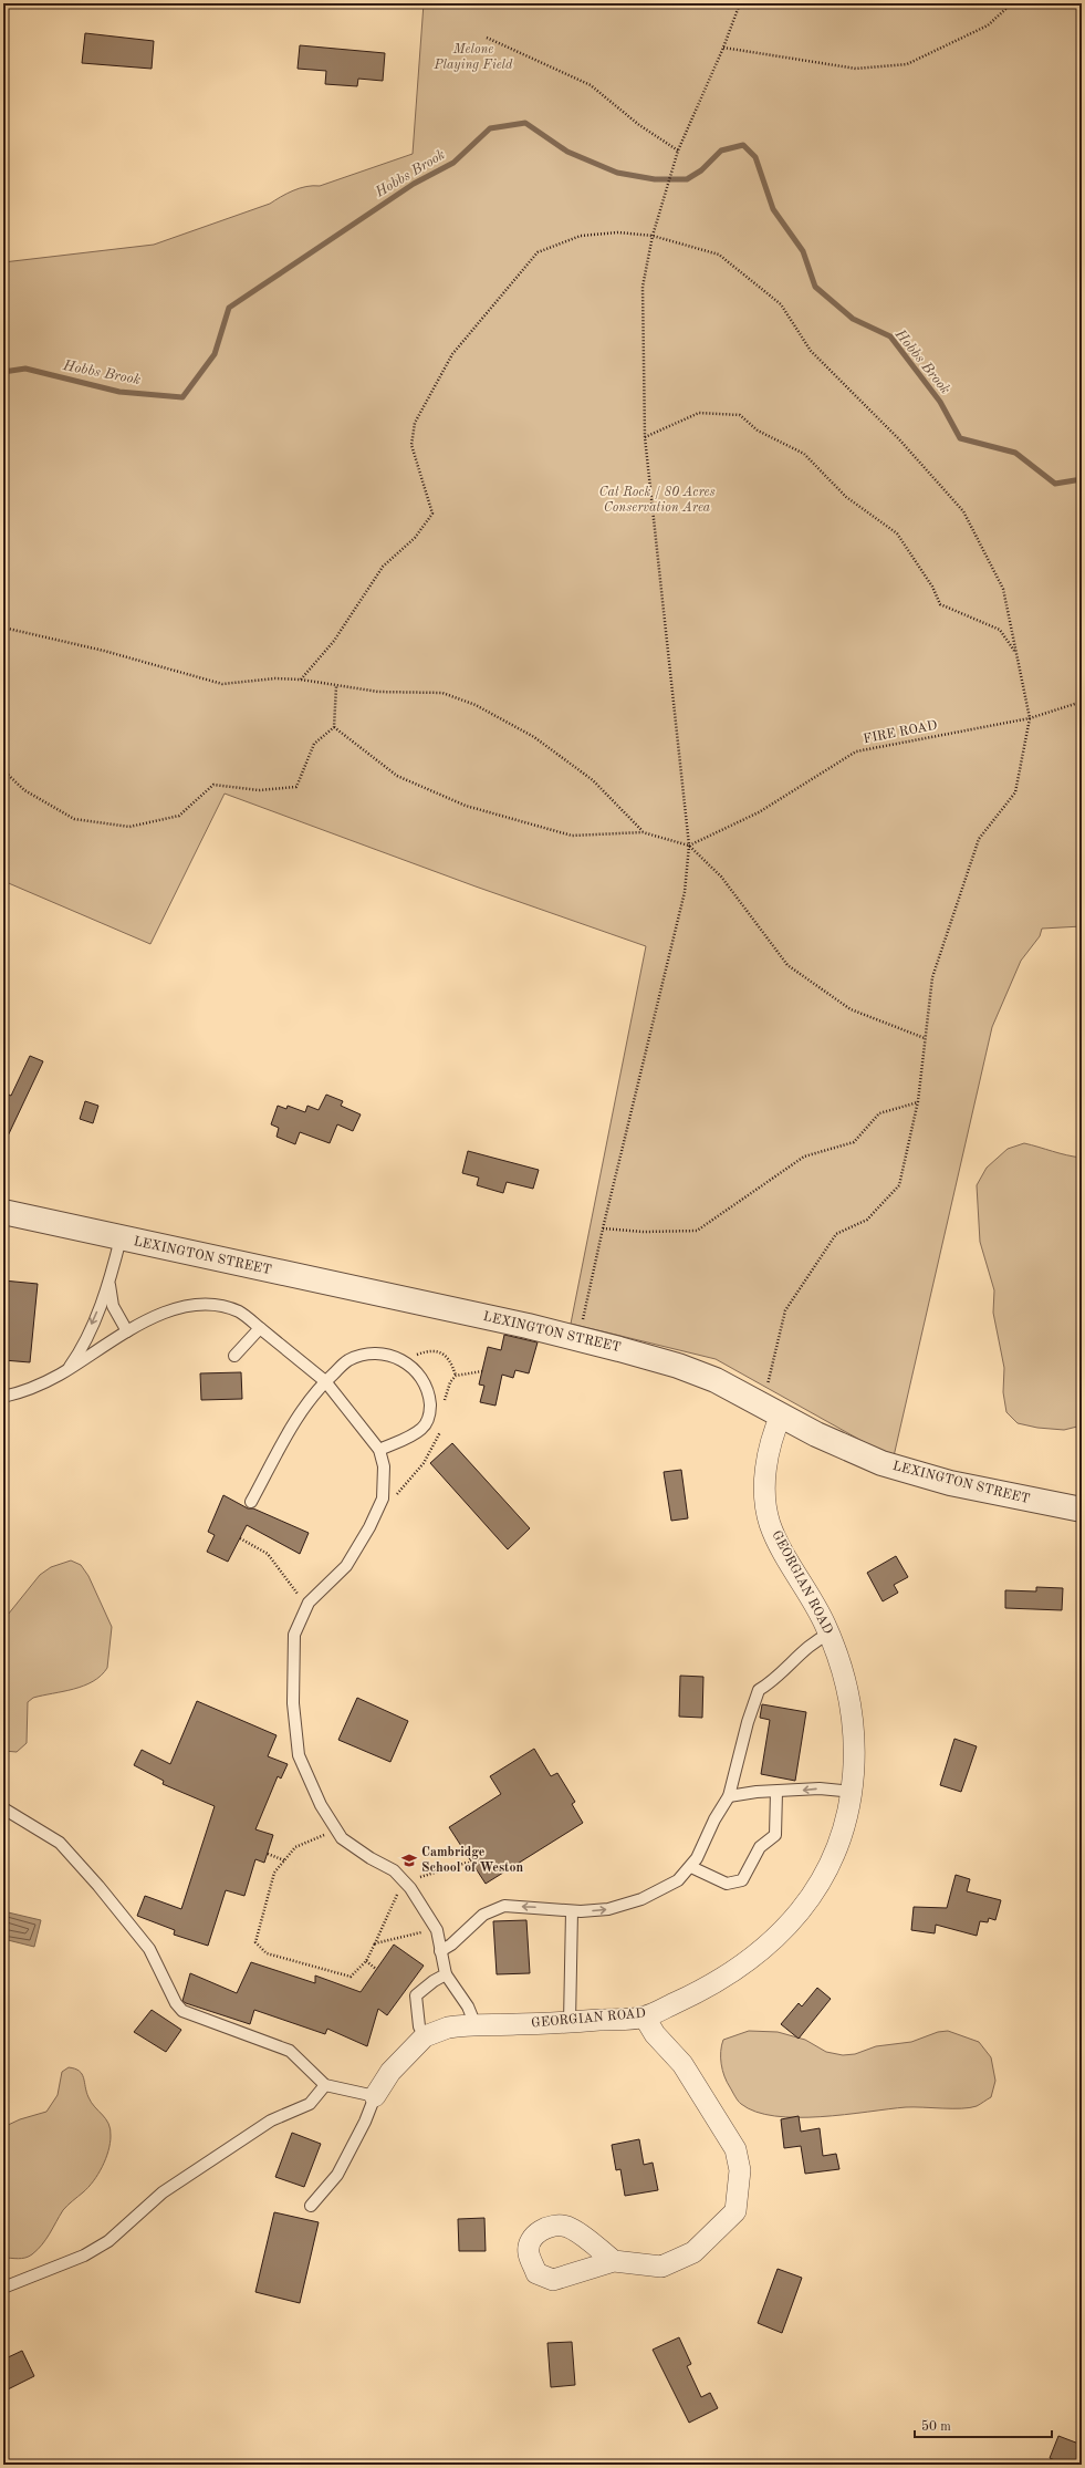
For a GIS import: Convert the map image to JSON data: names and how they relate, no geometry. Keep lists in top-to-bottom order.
{
  "streets": {
    "street": ["LEXINGTON STREET", "GEORGIAN ROAD"],
    "path": ["FIRE ROAD"]
  },
  "crossings": [
    ["LEXINGTON STREET", "GEORGIAN ROAD"]
  ],
  "water": ["Hobbs Brook"],
  "parks": ["Melone Playing Field", "Cat Rock / 80 Acres Conservation Area"],
  "places": {
    "school or university": ["Cambridge School of Weston"]
  },
  "scale_bar": "50 m"
}
